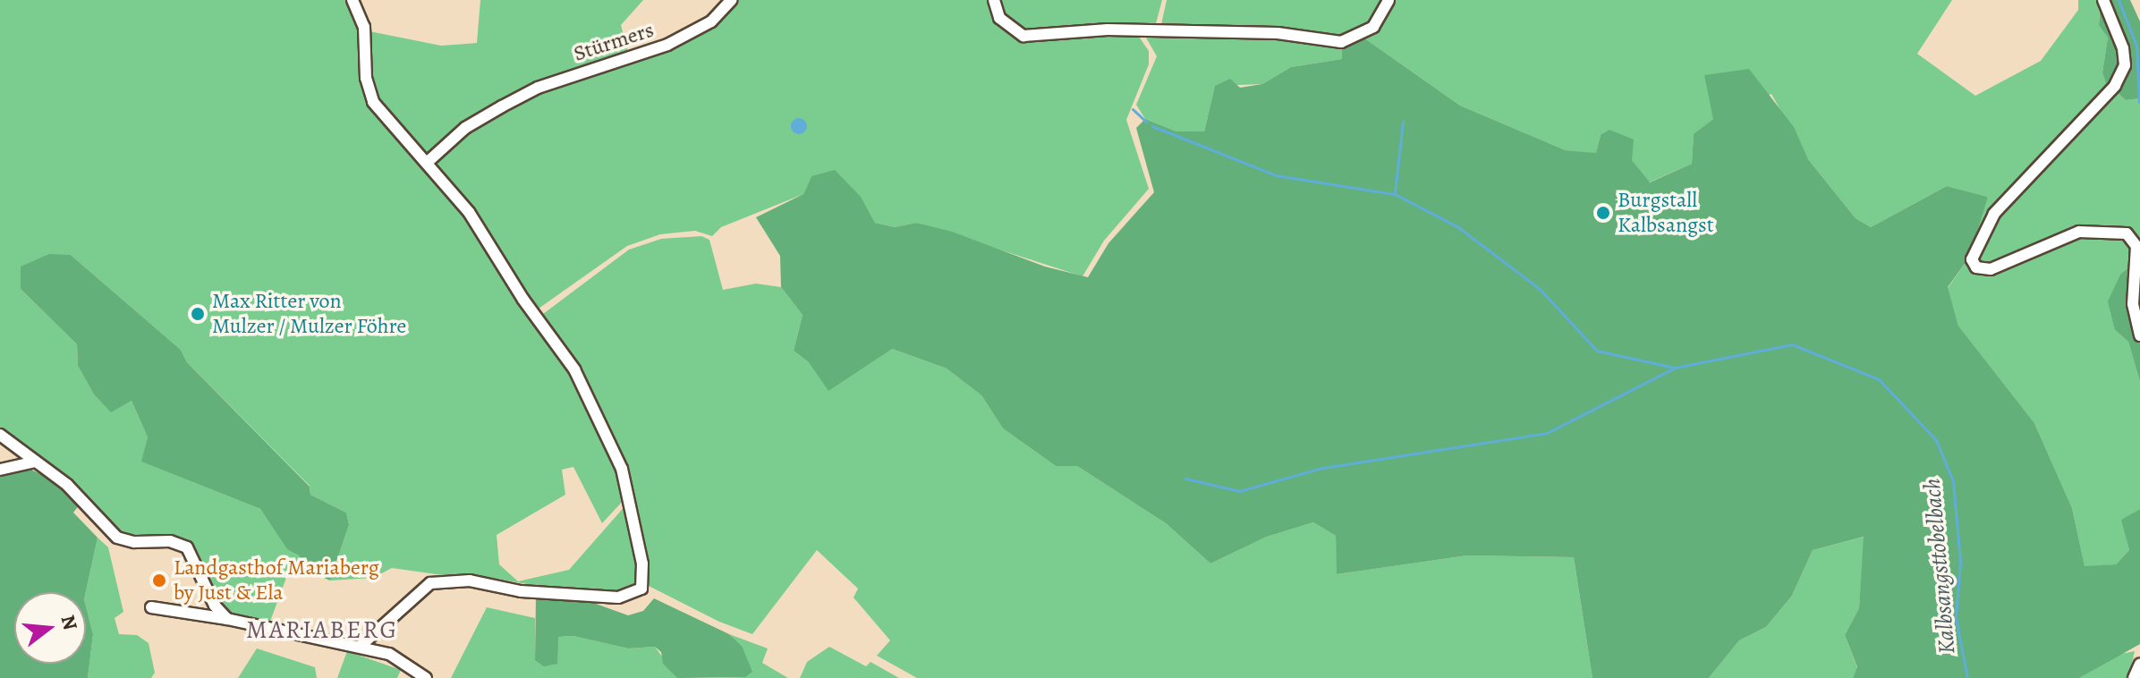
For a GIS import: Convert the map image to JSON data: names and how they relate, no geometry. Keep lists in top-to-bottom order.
{
  "streets": {
    "street": ["Stürmers"]
  },
  "districts": ["MARIABERG"],
  "water": ["Kalbsangsttobelbach"],
  "places": ["Burgstall Kalbsangst", "Max Ritter von Mulzer / Mulzer Föhre", "Landgasthof Mariaberg by Just & Ela"],
  "north": "right"
}
